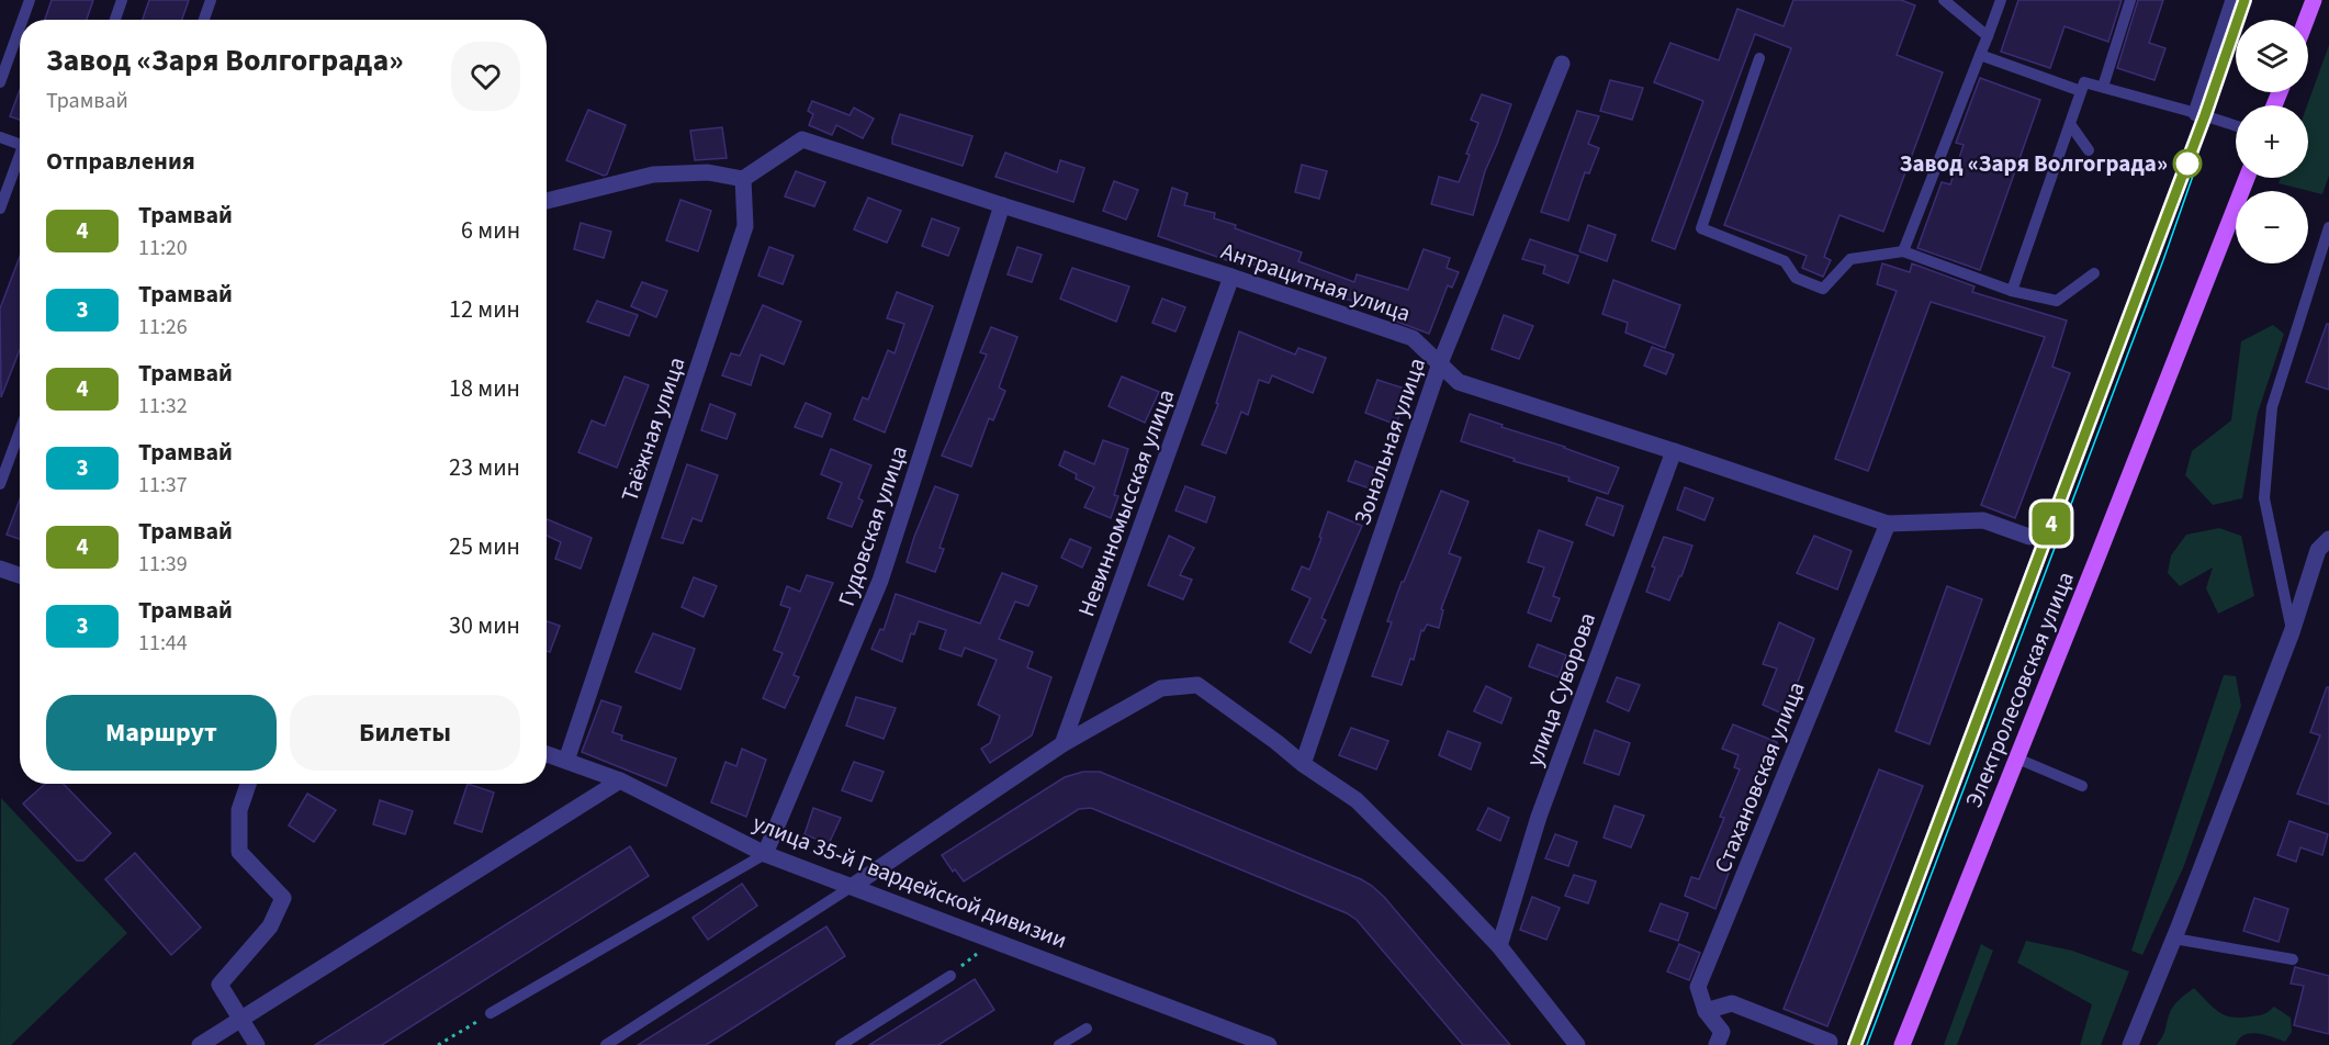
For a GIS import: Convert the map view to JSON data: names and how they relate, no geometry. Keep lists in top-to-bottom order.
{
  "streets": {
    "main road": ["Электролесовская улица"],
    "street": [
      "Антрацитная улица",
      "Таёжная улица",
      "Зональная улица",
      "Невинномысская улица",
      "Гудовская улица",
      "улица Суворова",
      "Стахановская улица",
      "улица 35-й Гвардейской дивизии"
    ]
  },
  "crossings": [
    ["Антрацитная улица", "Таёжная улица"],
    ["Антрацитная улица", "Зональная улица"],
    ["Антрацитная улица", "Невинномысская улица"],
    ["Антрацитная улица", "Гудовская улица"],
    ["Антрацитная улица", "улица Суворова"],
    ["Антрацитная улица", "Стахановская улица"],
    ["Таёжная улица", "улица 35-й Гвардейской дивизии"],
    ["Гудовская улица", "улица 35-й Гвардейской дивизии"]
  ],
  "places": ["Завод «Заря Волгограда»"],
  "lines": ["tram line 4"],
  "page": {
    "on_map": "4",
    "map_buttons": ["+", "−"],
    "heading": [
      ["Завод «Заря Волгограда»", "Трамвай"],
      "Отправления"
    ],
    "list": [
      {
        "mark": "4",
        "name": "Трамвай",
        "note": "11:20",
        "value": "6 мин"
      },
      {
        "mark": "3",
        "name": "Трамвай",
        "note": "11:26",
        "value": "12 мин"
      },
      {
        "mark": "4",
        "name": "Трамвай",
        "note": "11:32",
        "value": "18 мин"
      },
      {
        "mark": "3",
        "name": "Трамвай",
        "note": "11:37",
        "value": "23 мин"
      },
      {
        "mark": "4",
        "name": "Трамвай",
        "note": "11:39",
        "value": "25 мин"
      },
      {
        "mark": "3",
        "name": "Трамвай",
        "note": "11:44",
        "value": "30 мин"
      }
    ],
    "buttons": ["Маршрут", "Билеты"]
  }
}
